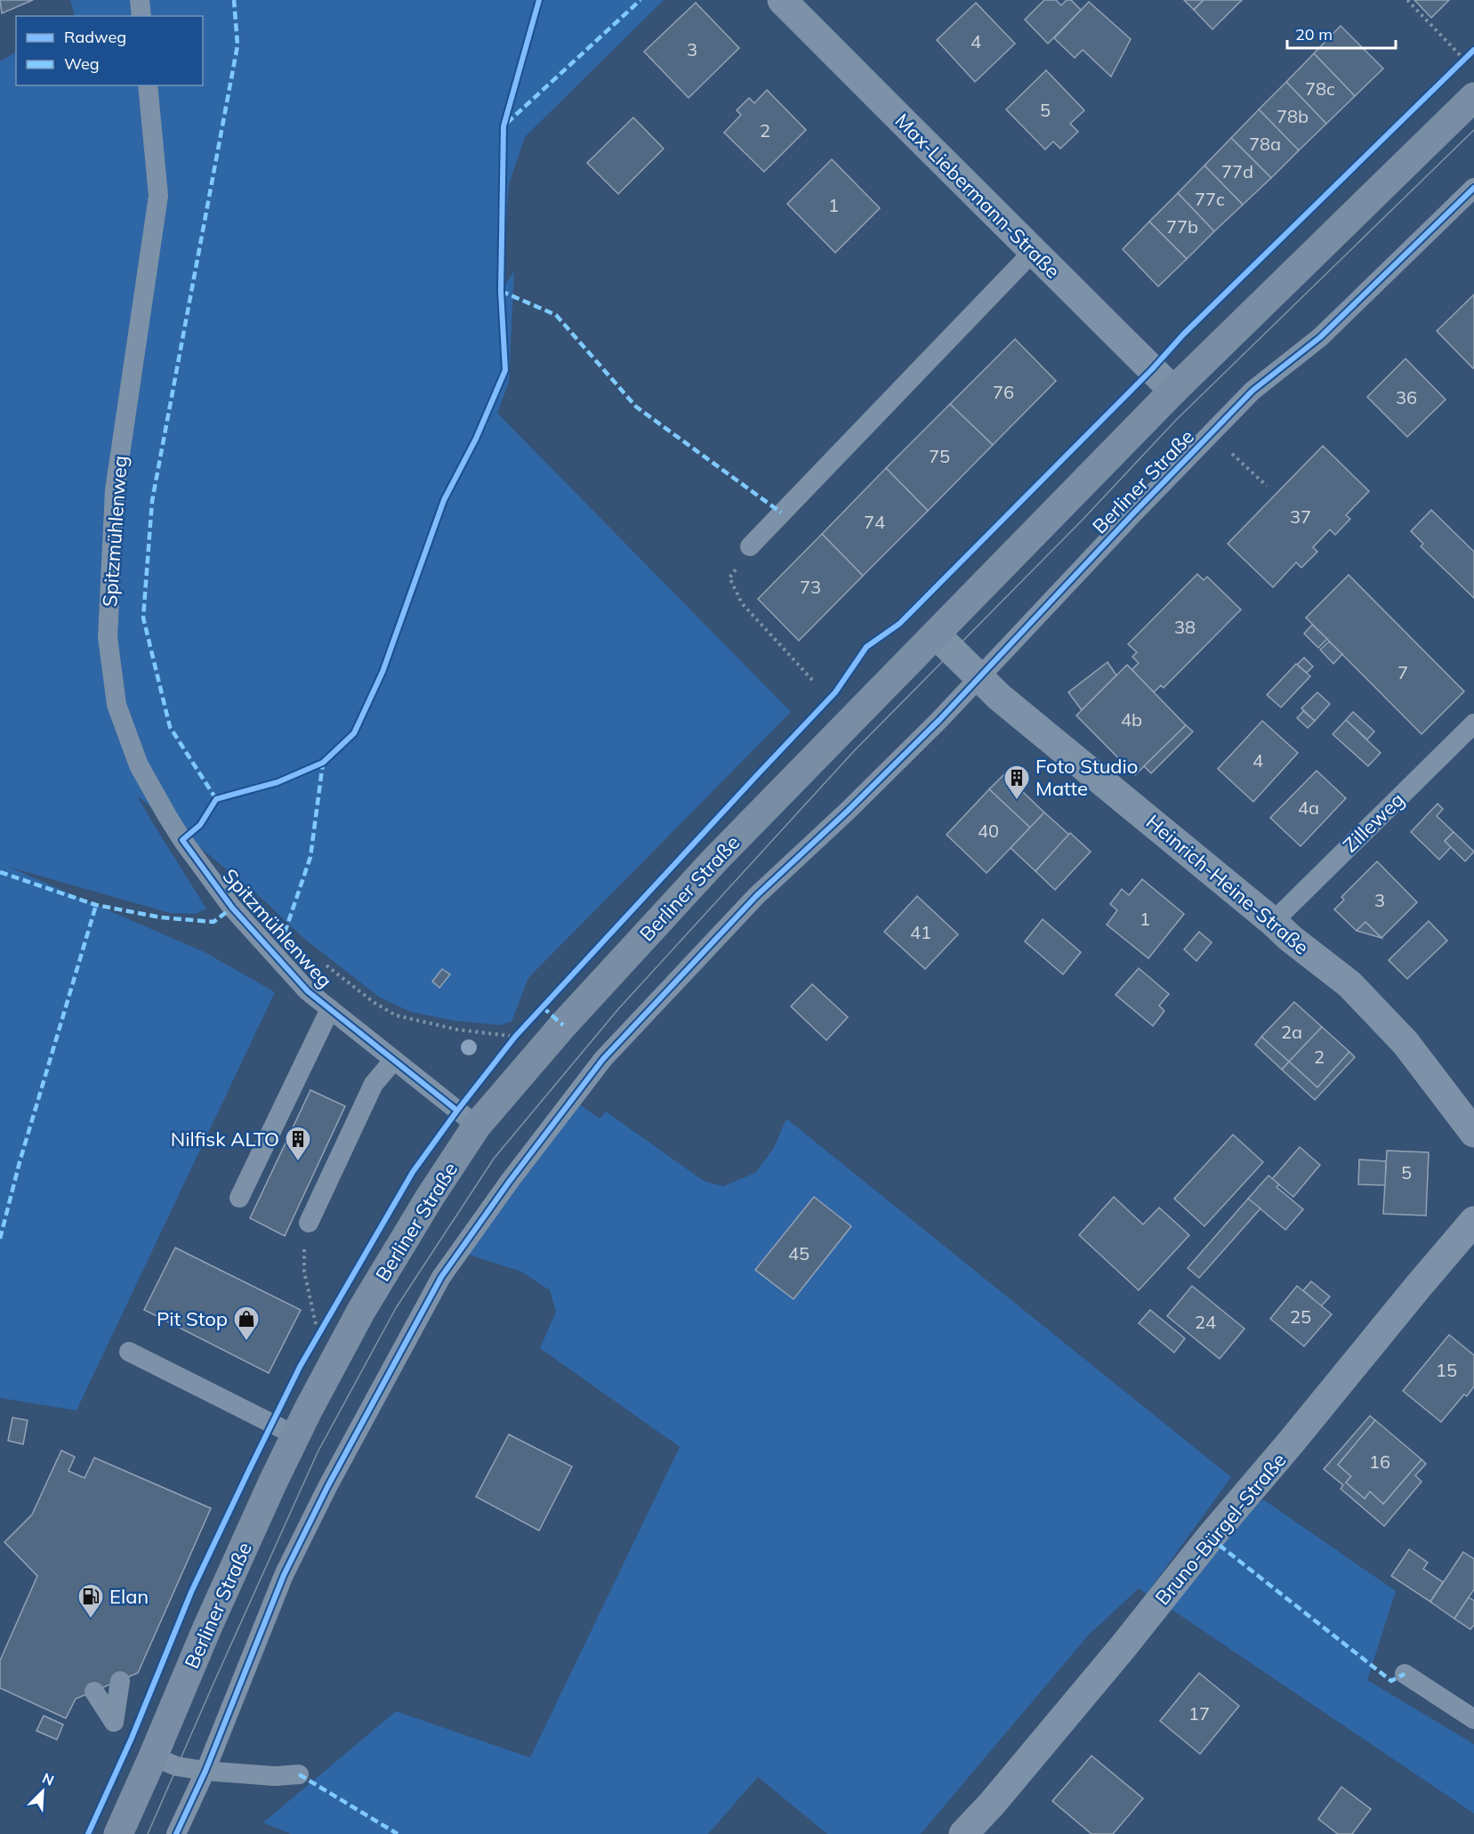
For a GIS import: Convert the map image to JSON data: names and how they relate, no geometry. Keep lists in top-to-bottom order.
{
  "streets": {
    "street": [
      "Max-Liebermann-Straße",
      "Berliner Straße",
      "Heinrich-Heine-Straße",
      "Bruno-Bürgel-Straße"
    ],
    "lane": ["Spitzmühlenweg", "Zilleweg"]
  },
  "crossings": [
    ["Max-Liebermann-Straße", "Berliner Straße"],
    ["Berliner Straße", "Spitzmühlenweg"],
    ["Berliner Straße", "Heinrich-Heine-Straße"],
    ["Zilleweg", "Heinrich-Heine-Straße"]
  ],
  "places": {
    "building": ["Foto Studio Matte", "Nilfisk ALTO"],
    "shop": ["Pit Stop"],
    "fuel station": ["Elan"]
  },
  "house_numbers": [
    "4",
    "3",
    "78c",
    "5",
    "78b",
    "2",
    "78a",
    "77d",
    "77c",
    "1",
    "77b",
    "76",
    "36",
    "75",
    "37",
    "74",
    "73",
    "38",
    "7",
    "4b",
    "4",
    "4a",
    "40",
    "3",
    "1",
    "41",
    "2a",
    "2",
    "5",
    "45",
    "25",
    "24",
    "15",
    "16",
    "17"
  ],
  "legend": ["Radweg", "Weg"],
  "scale_bar": "20 m",
  "north": "top right"
}
